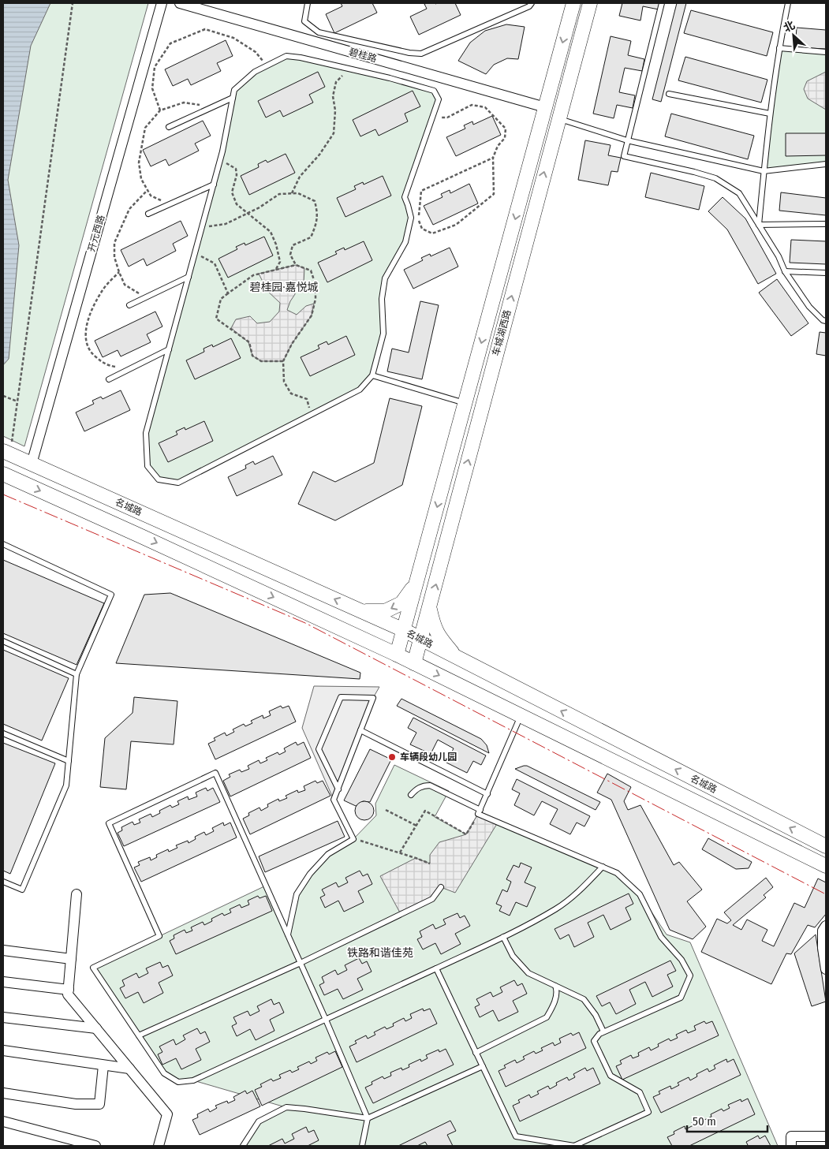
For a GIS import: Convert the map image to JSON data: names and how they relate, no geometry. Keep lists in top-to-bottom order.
{
  "streets": {
    "main road": ["车城湖西路", "名城路"],
    "street": ["碧桂路", "开元西路"]
  },
  "crossings": [
    ["碧桂路", "车城湖西路"],
    ["开元西路", "名城路"],
    ["车城湖西路", "名城路"]
  ],
  "districts": ["碧桂园·嘉悦城", "铁路和谐佳苑"],
  "places": ["车辆段幼儿园"],
  "scale_bar": "50 m",
  "north": "top left"
}
